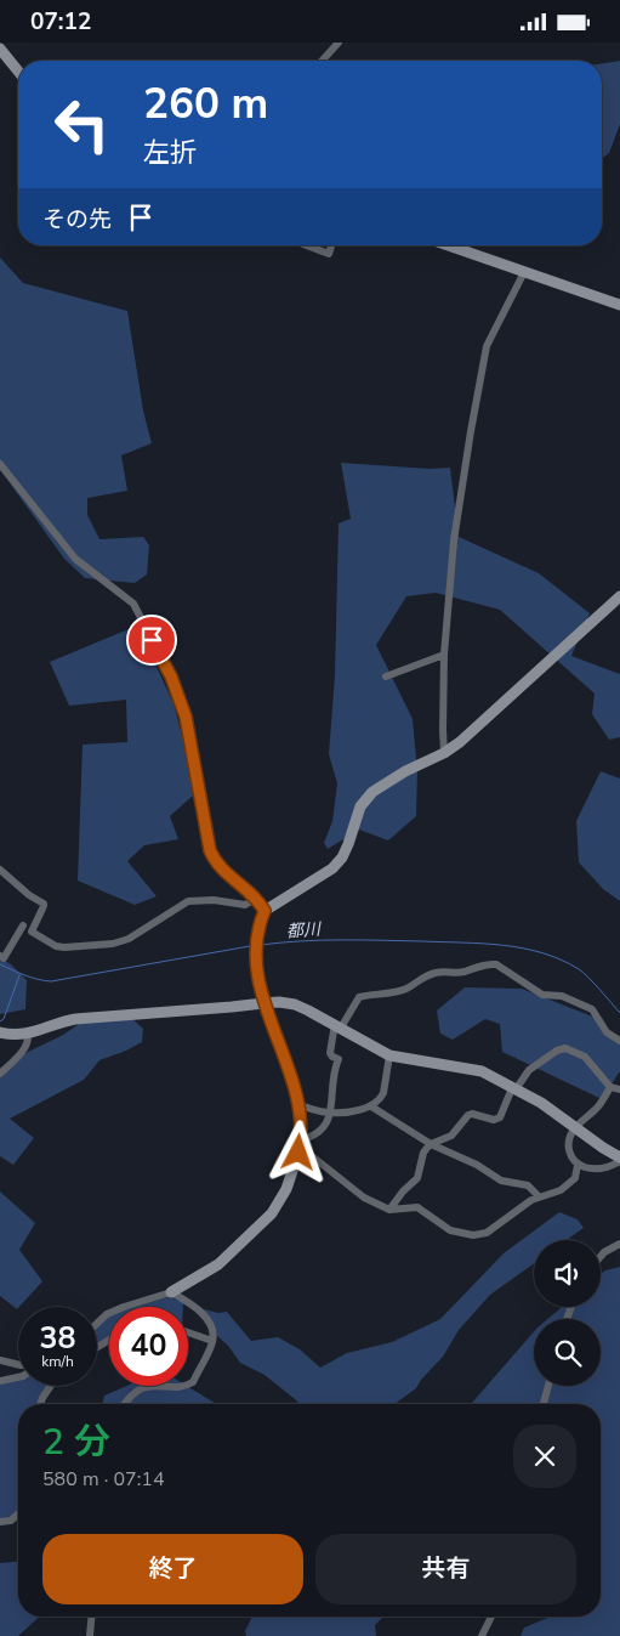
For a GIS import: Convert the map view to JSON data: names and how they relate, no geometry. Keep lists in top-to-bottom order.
{
  "water": ["都川"],
  "page": {
    "status": "07:12",
    "turn": ["260 m", "左折"],
    "then": "その先",
    "speed": "38 km/h",
    "limit": "40",
    "heading": ["2 分", "580 m · 07:14"],
    "buttons": ["終了", "共有"]
  }
}
